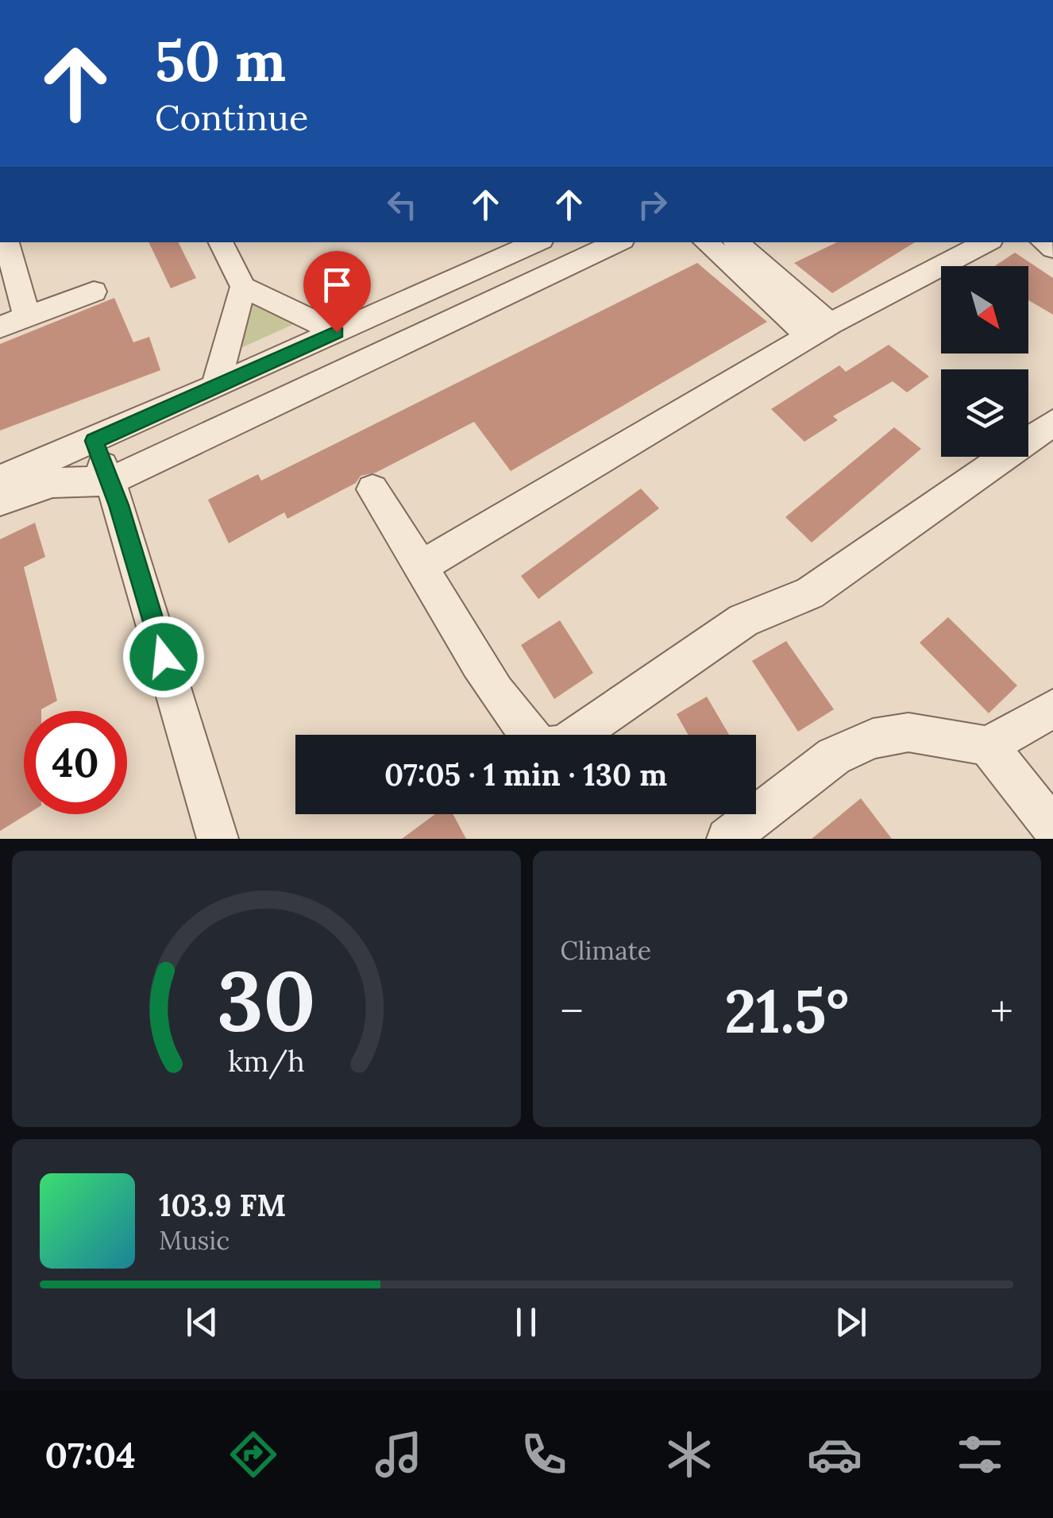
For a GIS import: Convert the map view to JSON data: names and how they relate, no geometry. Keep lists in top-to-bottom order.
{
  "north": "bottom right",
  "page": {
    "turn": ["50 m", "Continue"],
    "limit": "40",
    "trip": "07:05 · 1 min · 130 m",
    "tile": "Climate",
    "heat": ["−", "21.5°", "+"],
    "song": ["103.9 FM", "Music"],
    "tabs": "07:04",
    "gauge": ["30", "km/h"]
  }
}
